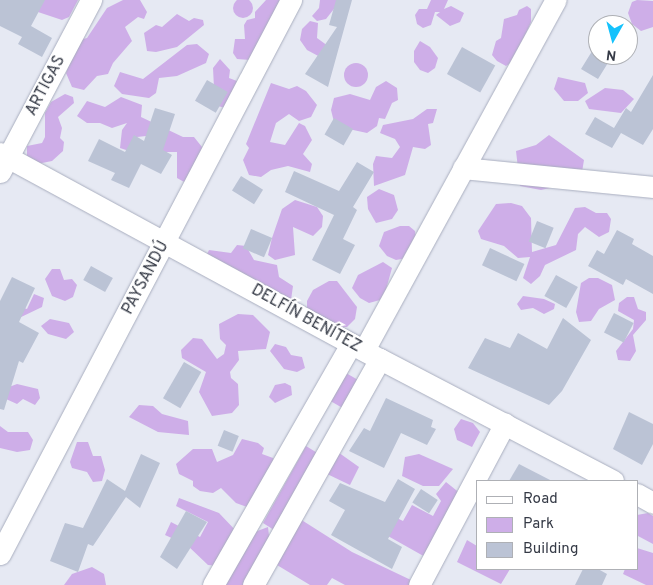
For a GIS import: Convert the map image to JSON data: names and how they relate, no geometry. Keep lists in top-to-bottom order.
{
  "streets": {
    "street": ["ARTIGAS", "PAYSANDÚ", "DELFÍN BENÍTEZ"]
  },
  "crossings": [
    ["ARTIGAS", "DELFÍN BENÍTEZ"],
    ["PAYSANDÚ", "DELFÍN BENÍTEZ"]
  ],
  "legend": ["Road", "Park", "Building"],
  "north": "bottom"
}
